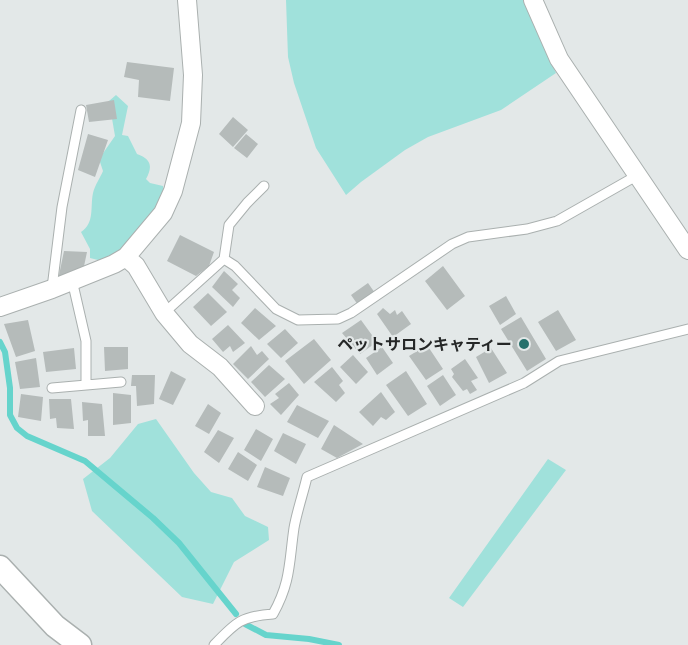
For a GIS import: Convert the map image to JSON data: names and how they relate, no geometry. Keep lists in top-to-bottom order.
{
  "places": ["ペットサロンキャティー"]
}
